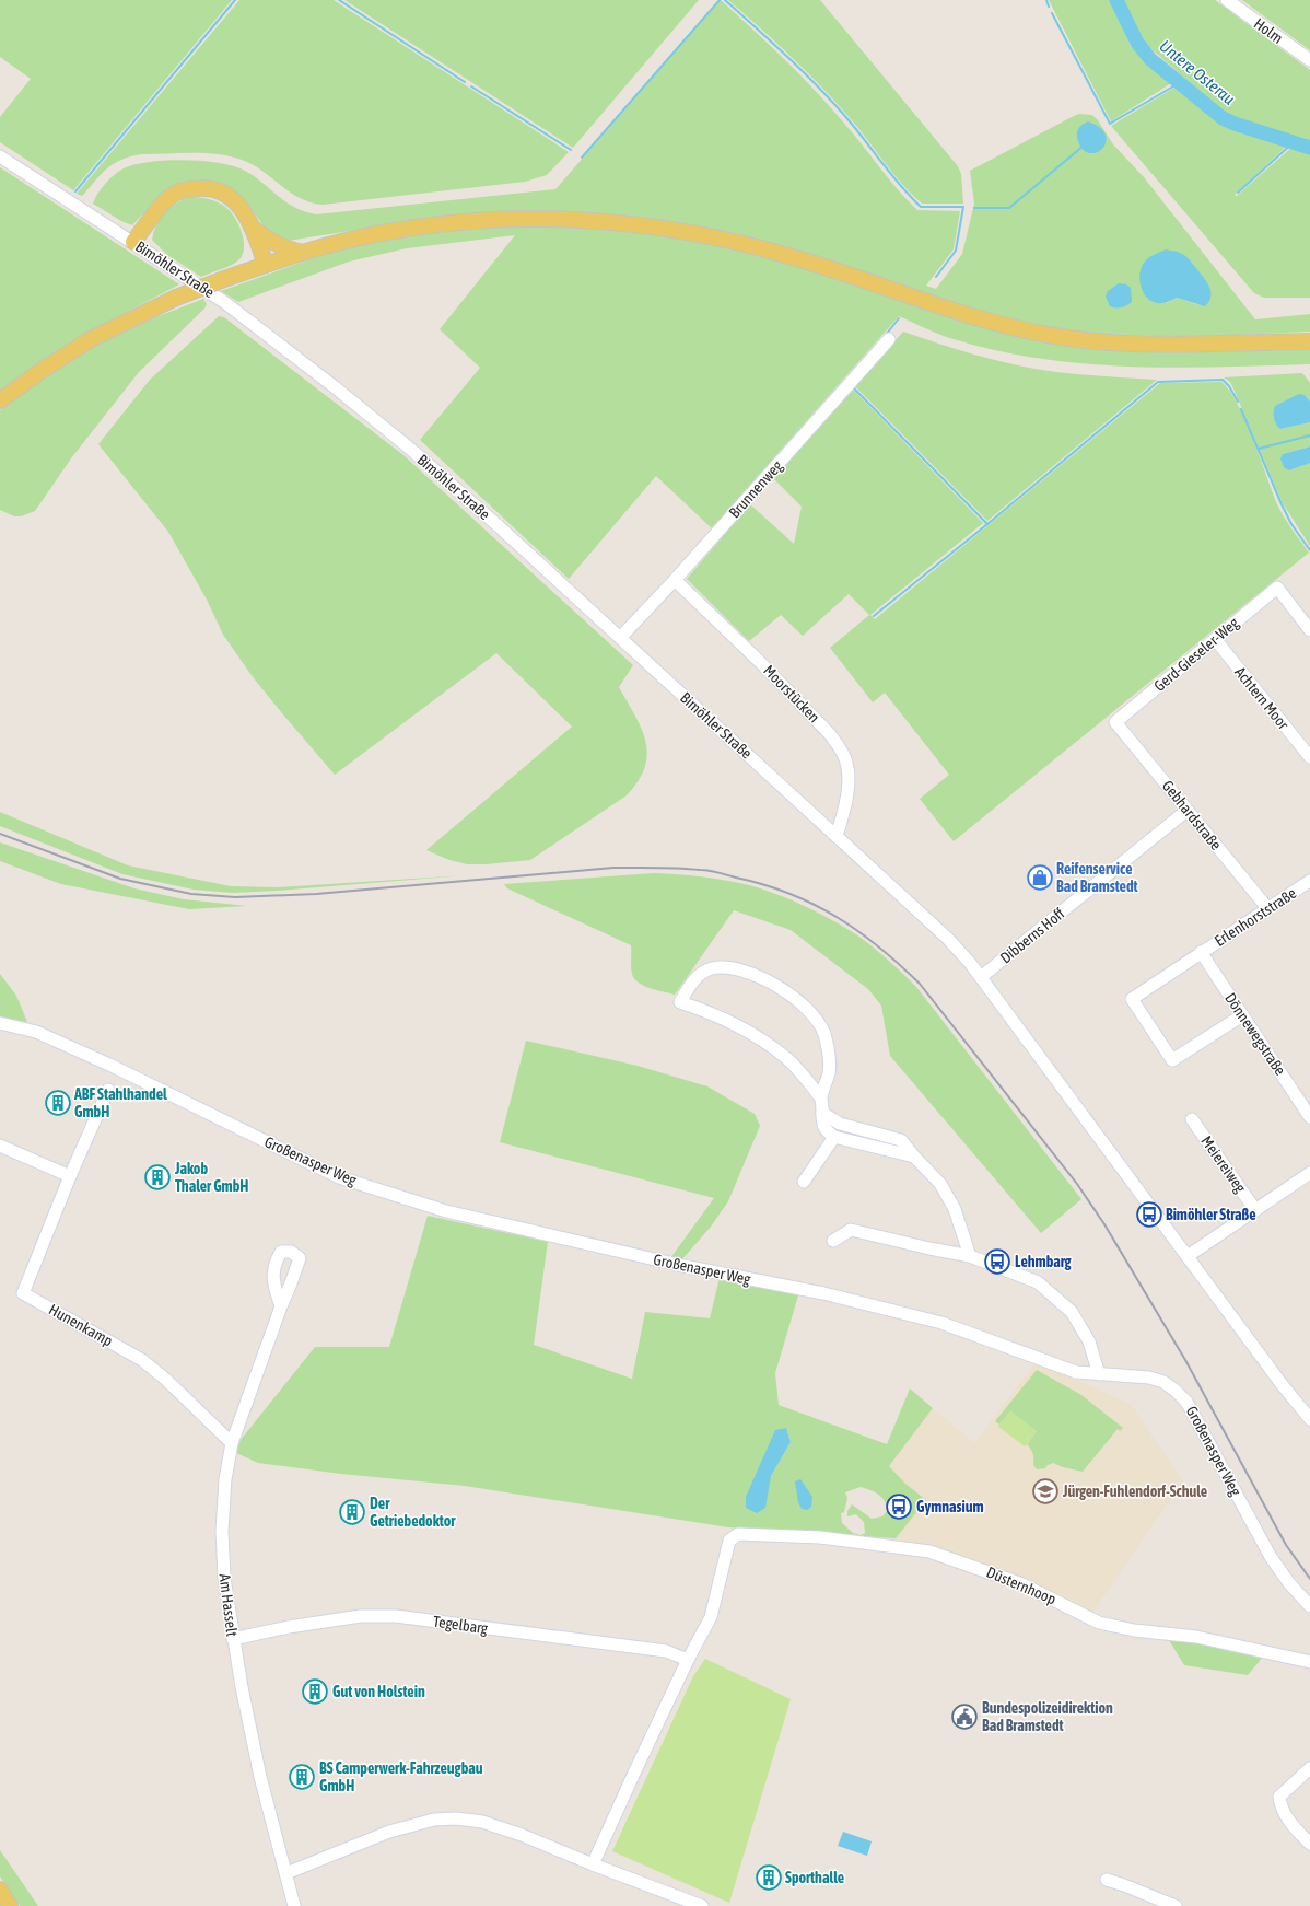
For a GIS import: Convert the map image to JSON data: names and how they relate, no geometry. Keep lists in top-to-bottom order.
{
  "streets": {
    "street": [
      "Holm",
      "Bimöhler Straße",
      "Brunnenweg",
      "Gerd-Gieseler-Weg",
      "Moorstücken",
      "Achtern Moor",
      "Gebhardstraße",
      "Erlenhorststraße",
      "Dibberns Hoff",
      "Dönnewegstraße",
      "Großenasper Weg",
      "Meiereiweg",
      "Hunenkamp",
      "Düsternhoop",
      "Am Hasselt",
      "Tegelbarg"
    ]
  },
  "crossings": [
    ["Bimöhler Straße", "Brunnenweg"],
    ["Bimöhler Straße", "Moorstücken"],
    ["Bimöhler Straße", "Dibberns Hoff"],
    ["Brunnenweg", "Moorstücken"],
    ["Gerd-Gieseler-Weg", "Achtern Moor"],
    ["Gerd-Gieseler-Weg", "Gebhardstraße"],
    ["Gebhardstraße", "Erlenhorststraße"],
    ["Gebhardstraße", "Dibberns Hoff"],
    ["Erlenhorststraße", "Dönnewegstraße"],
    ["Hunenkamp", "Am Hasselt"],
    ["Düsternhoop", "Tegelbarg"],
    ["Am Hasselt", "Tegelbarg"]
  ],
  "water": ["Untere Osterau"],
  "places": {
    "shop": ["Reifenservice Bad Bramstedt"],
    "building": [
      "ABF Stahlhandel GmbH",
      "Jakob Thaler GmbH",
      "Der Getriebedoktor",
      "Gut von Holstein",
      "BS Camperwerk-Fahrzeugbau GmbH",
      "Sporthalle"
    ],
    "bus stop": ["Bimöhler Straße", "Lehmbarg", "Gymnasium"],
    "school or university": ["Jürgen-Fuhlendorf-Schule"],
    "public building": ["Bundespolizeidirektion Bad Bramstedt"]
  }
}
